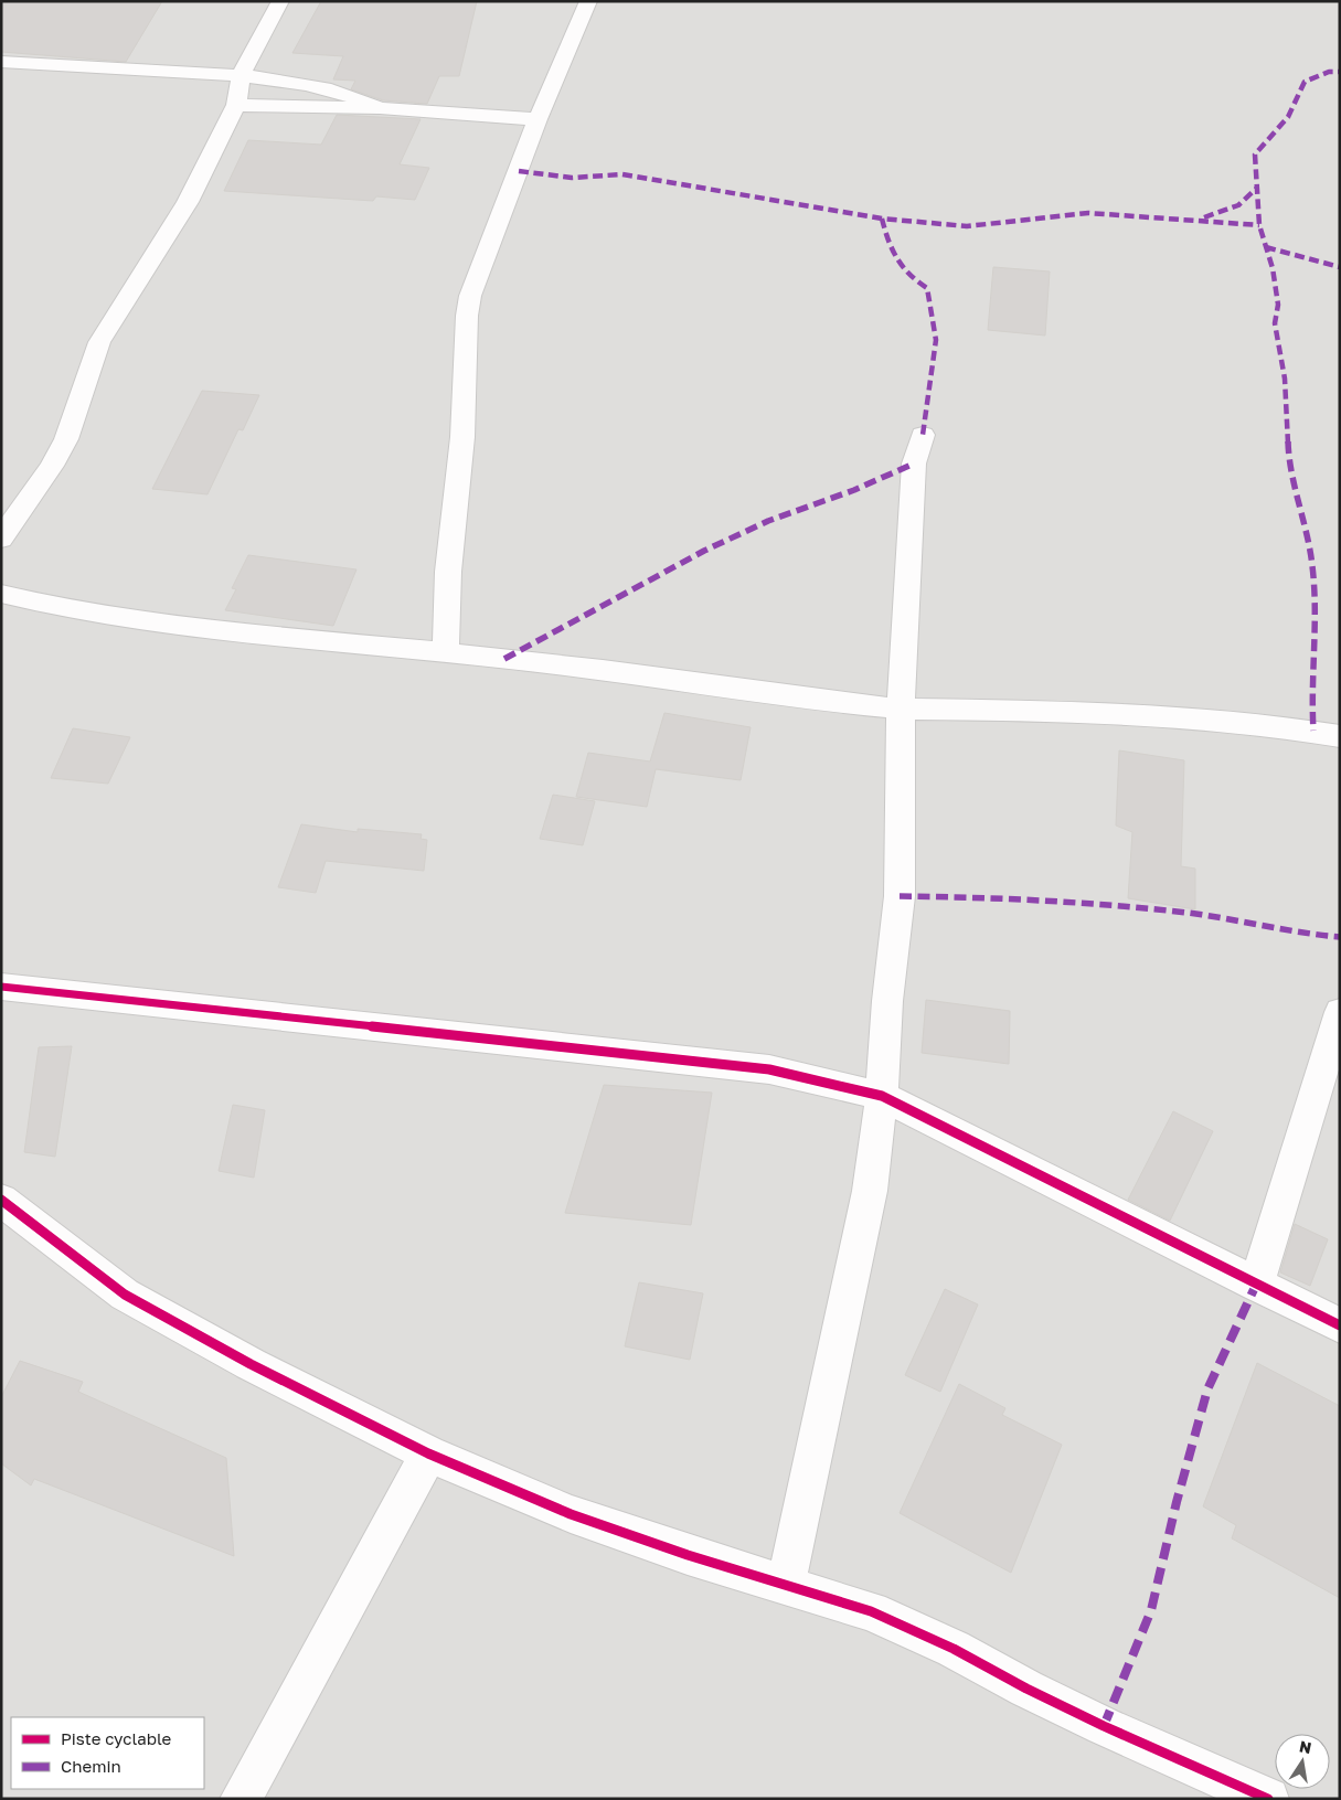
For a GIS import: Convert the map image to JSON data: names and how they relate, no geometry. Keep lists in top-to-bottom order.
{
  "legend": ["Piste cyclable", "Chemin"],
  "north": "top"
}
